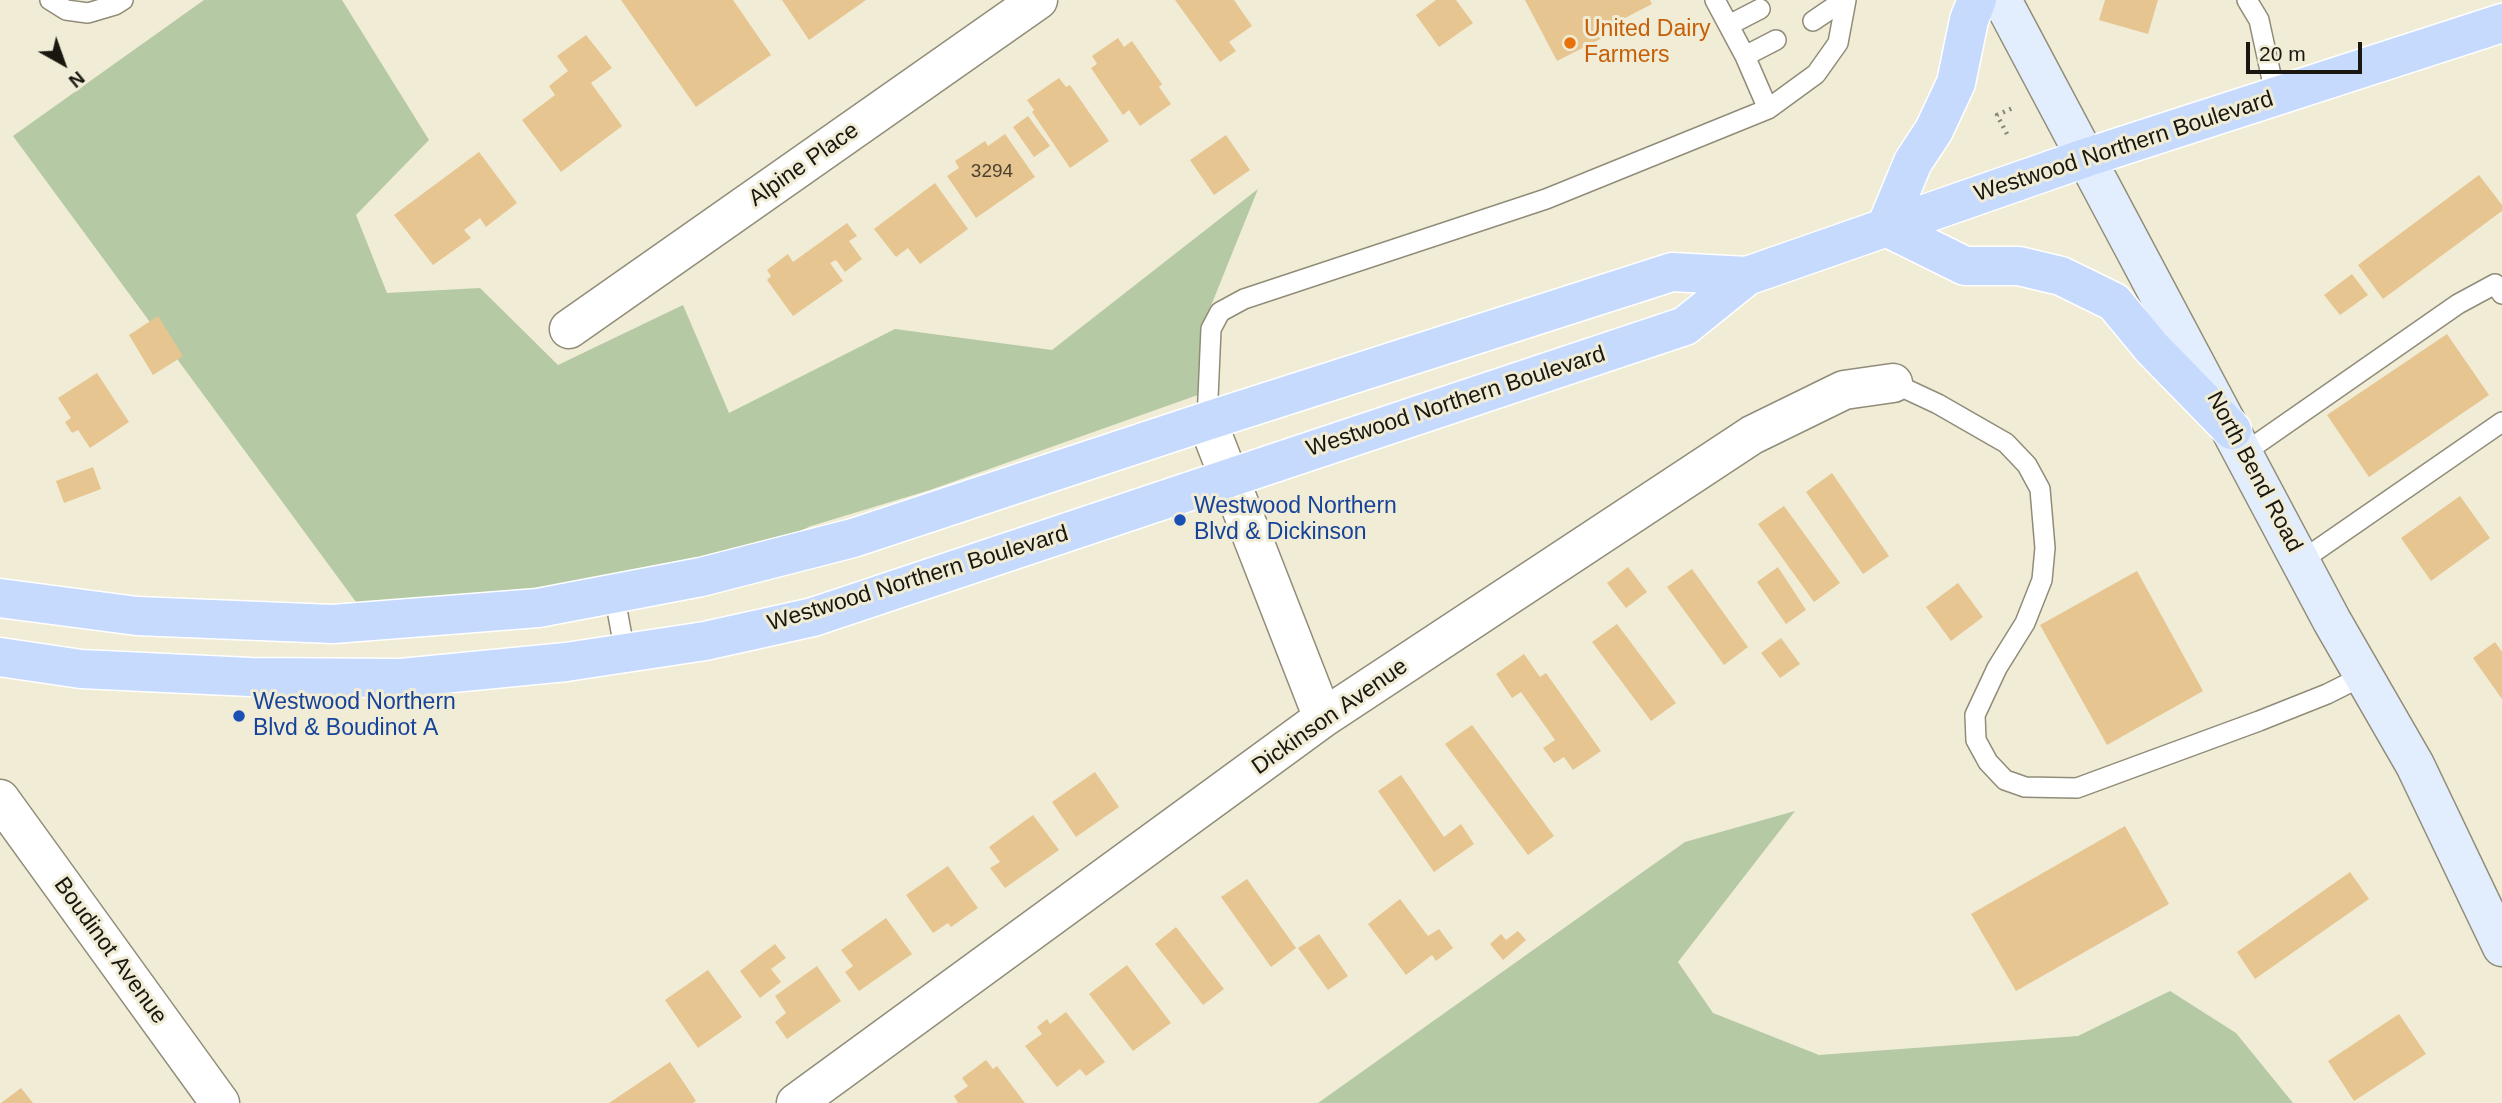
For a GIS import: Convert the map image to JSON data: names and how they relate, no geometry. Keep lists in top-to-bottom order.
{
  "streets": {
    "main road": ["Westwood Northern Boulevard", "North Bend Road"],
    "street": ["Alpine Place", "Dickinson Avenue", "Boudinot Avenue"]
  },
  "crossings": [
    ["Westwood Northern Boulevard", "North Bend Road"]
  ],
  "places": ["United Dairy Farmers", "Westwood Northern Blvd & Dickinson", "Westwood Northern Blvd & Boudinot A"],
  "house_numbers": ["3294"],
  "scale_bar": "20 m",
  "north": "bottom right"
}
